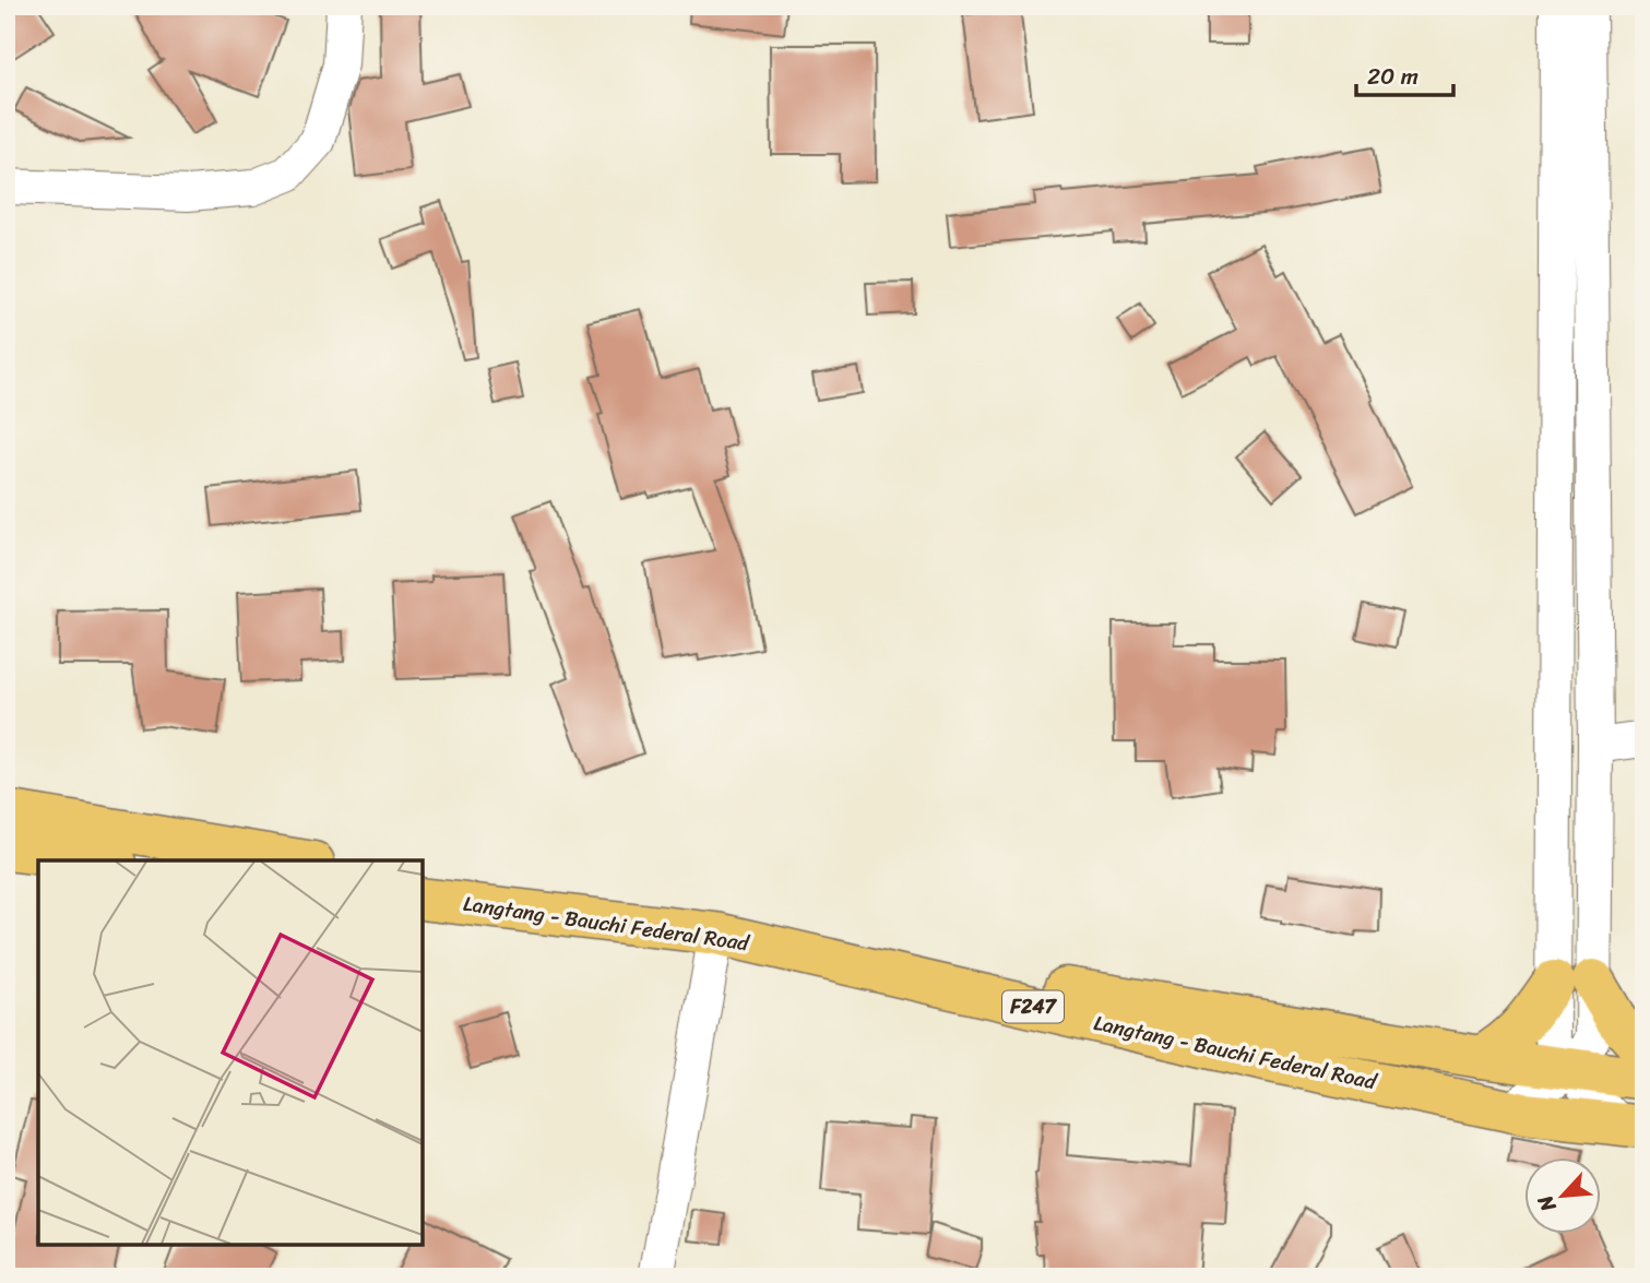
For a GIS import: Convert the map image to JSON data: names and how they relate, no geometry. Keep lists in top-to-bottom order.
{
  "streets": {
    "main road": ["Langtang - Bauchi Federal Road", "F247"]
  },
  "scale_bar": "20 m",
  "north": "bottom left"
}
